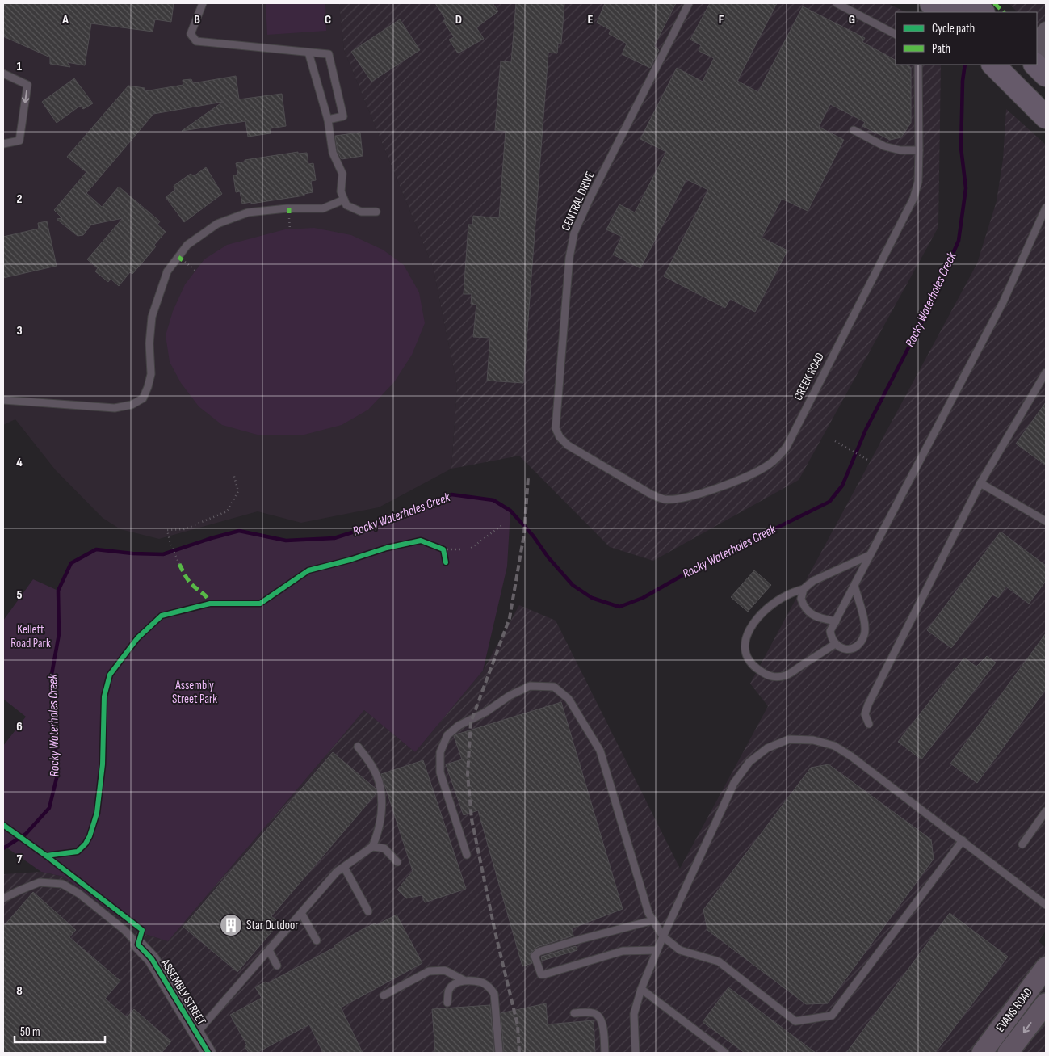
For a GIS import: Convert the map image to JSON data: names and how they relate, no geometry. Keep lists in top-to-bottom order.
{
  "streets": {
    "main road": ["EVANS ROAD"],
    "street": ["ASSEMBLY STREET"],
    "lane": ["CENTRAL DRIVE", "CREEK ROAD"]
  },
  "crossings": [
    ["CENTRAL DRIVE", "CREEK ROAD"]
  ],
  "water": ["Rocky Waterholes Creek"],
  "parks": ["Kellett Road Park", "Assembly Street Park"],
  "places": {
    "building": ["Star Outdoor"]
  },
  "legend": ["Cycle path", "Path"],
  "scale_bar": "50 m",
  "grid": {
    "columns": [
      "A",
      "B",
      "C",
      "D",
      "E",
      "F",
      "G"
    ],
    "rows": [
      "1",
      "2",
      "3",
      "4",
      "5",
      "6",
      "7",
      "8"
    ]
  }
}
